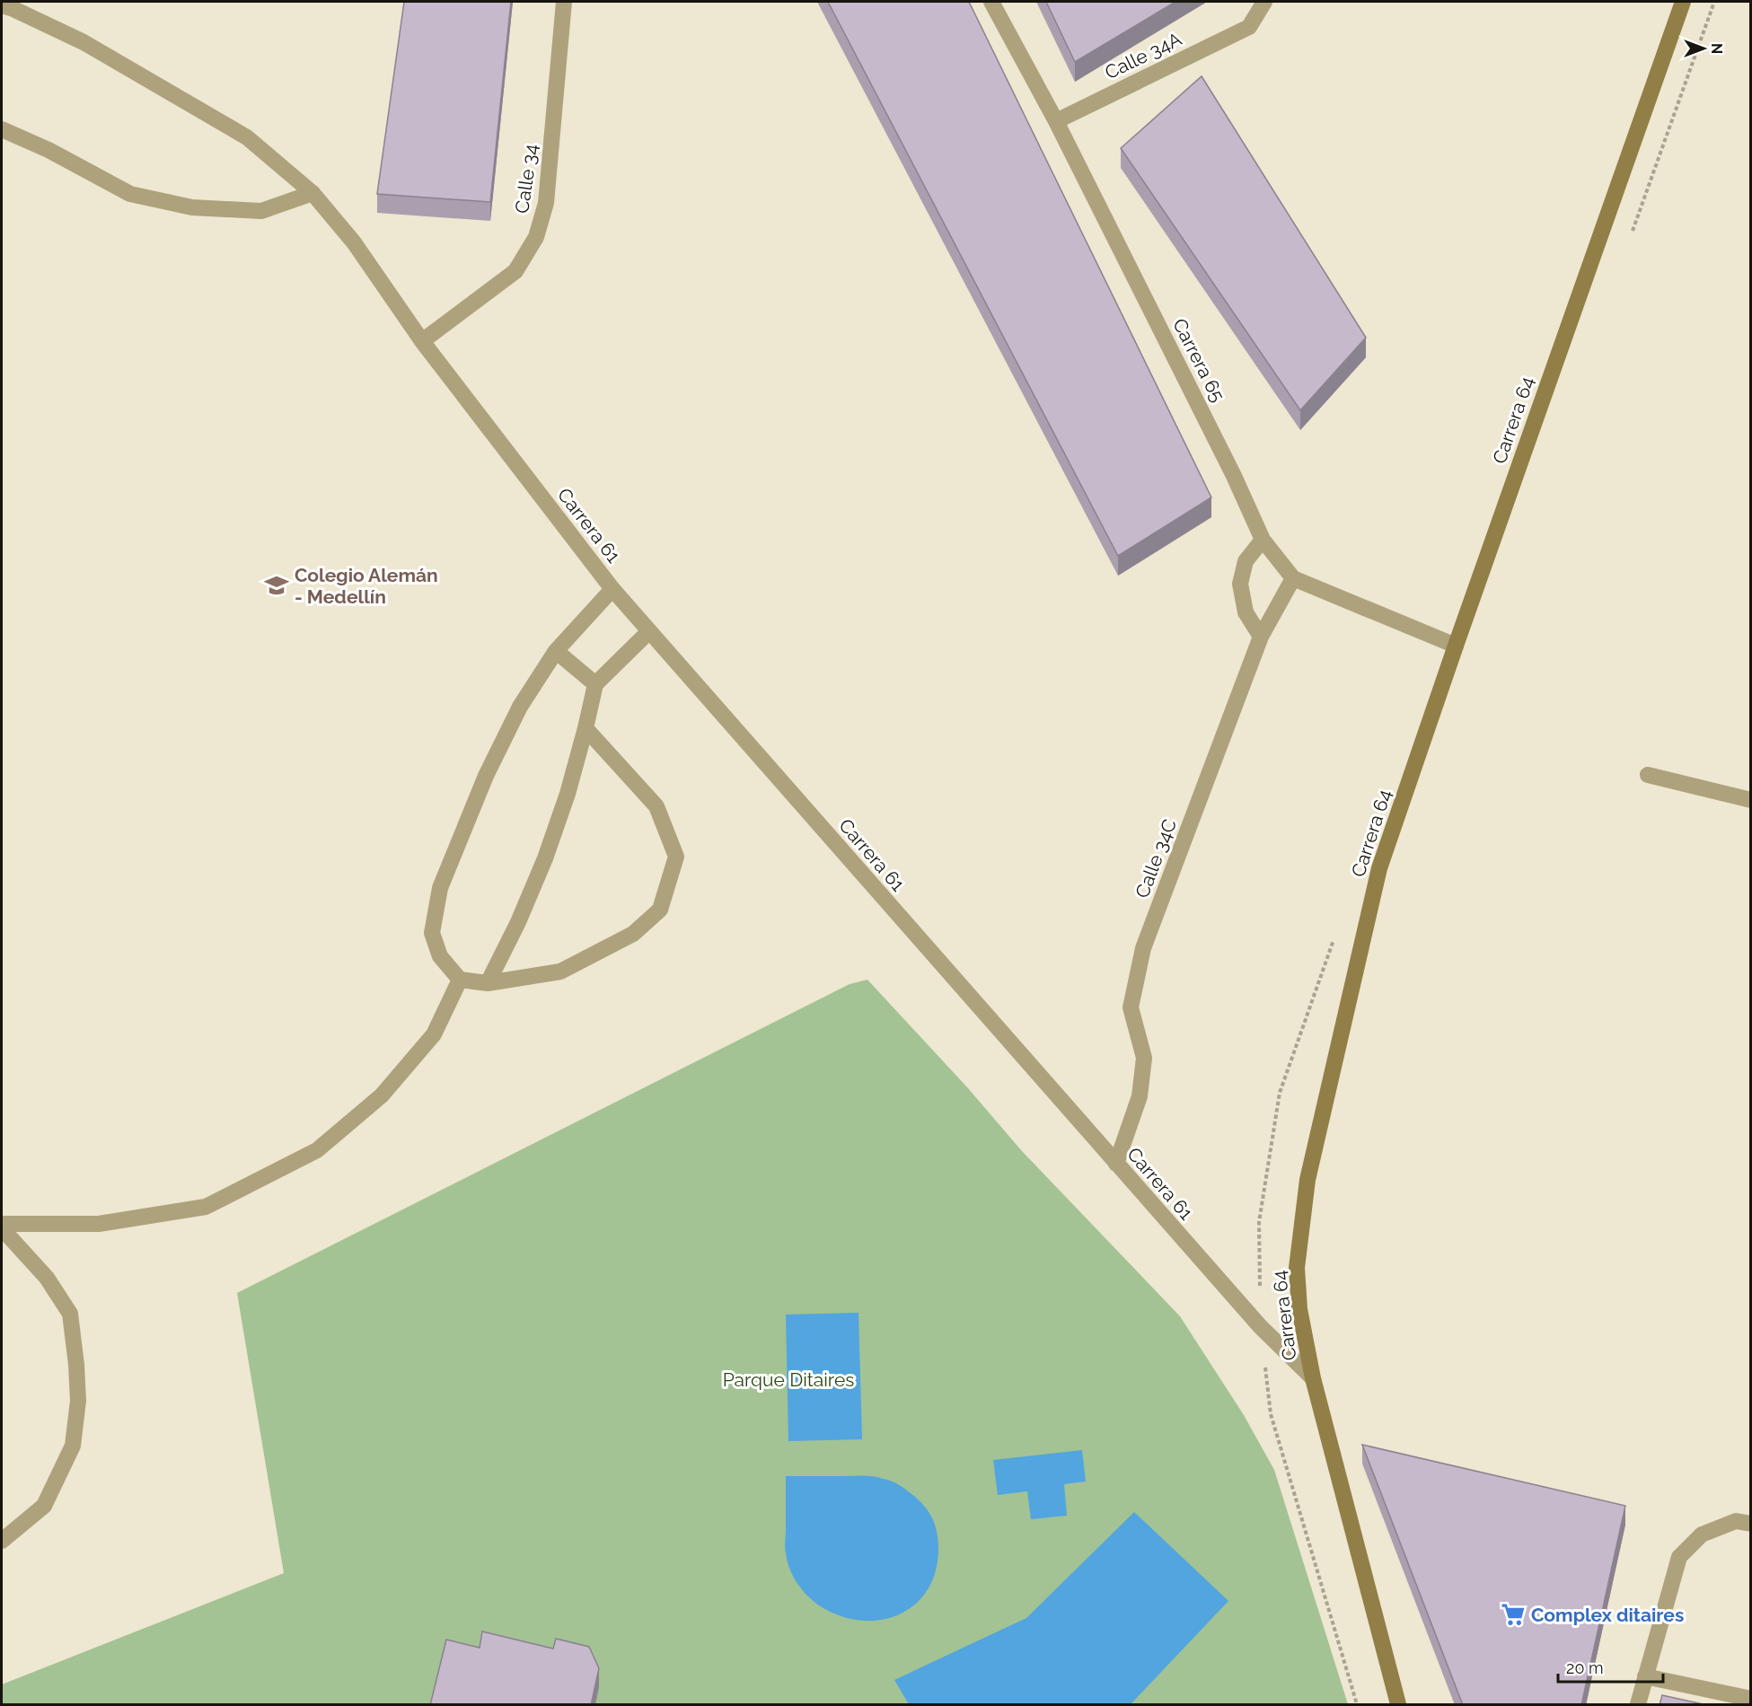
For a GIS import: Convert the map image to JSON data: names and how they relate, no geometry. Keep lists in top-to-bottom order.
{
  "streets": {
    "street": [
      "Calle 34A",
      "Calle 34",
      "Carrera 65",
      "Carrera 64",
      "Carrera 61",
      "Calle 34C"
    ]
  },
  "crossings": [
    ["Calle 34A", "Carrera 65"],
    ["Calle 34", "Carrera 61"],
    ["Carrera 65", "Carrera 64"],
    ["Carrera 65", "Calle 34C"],
    ["Carrera 64", "Carrera 61"],
    ["Carrera 61", "Calle 34C"]
  ],
  "parks": ["Parque Ditaires"],
  "places": {
    "school or university": ["Colegio Alemán - Medellín"],
    "supermarket": ["Complex ditaires"]
  },
  "scale_bar": "20 m",
  "north": "right"
}
